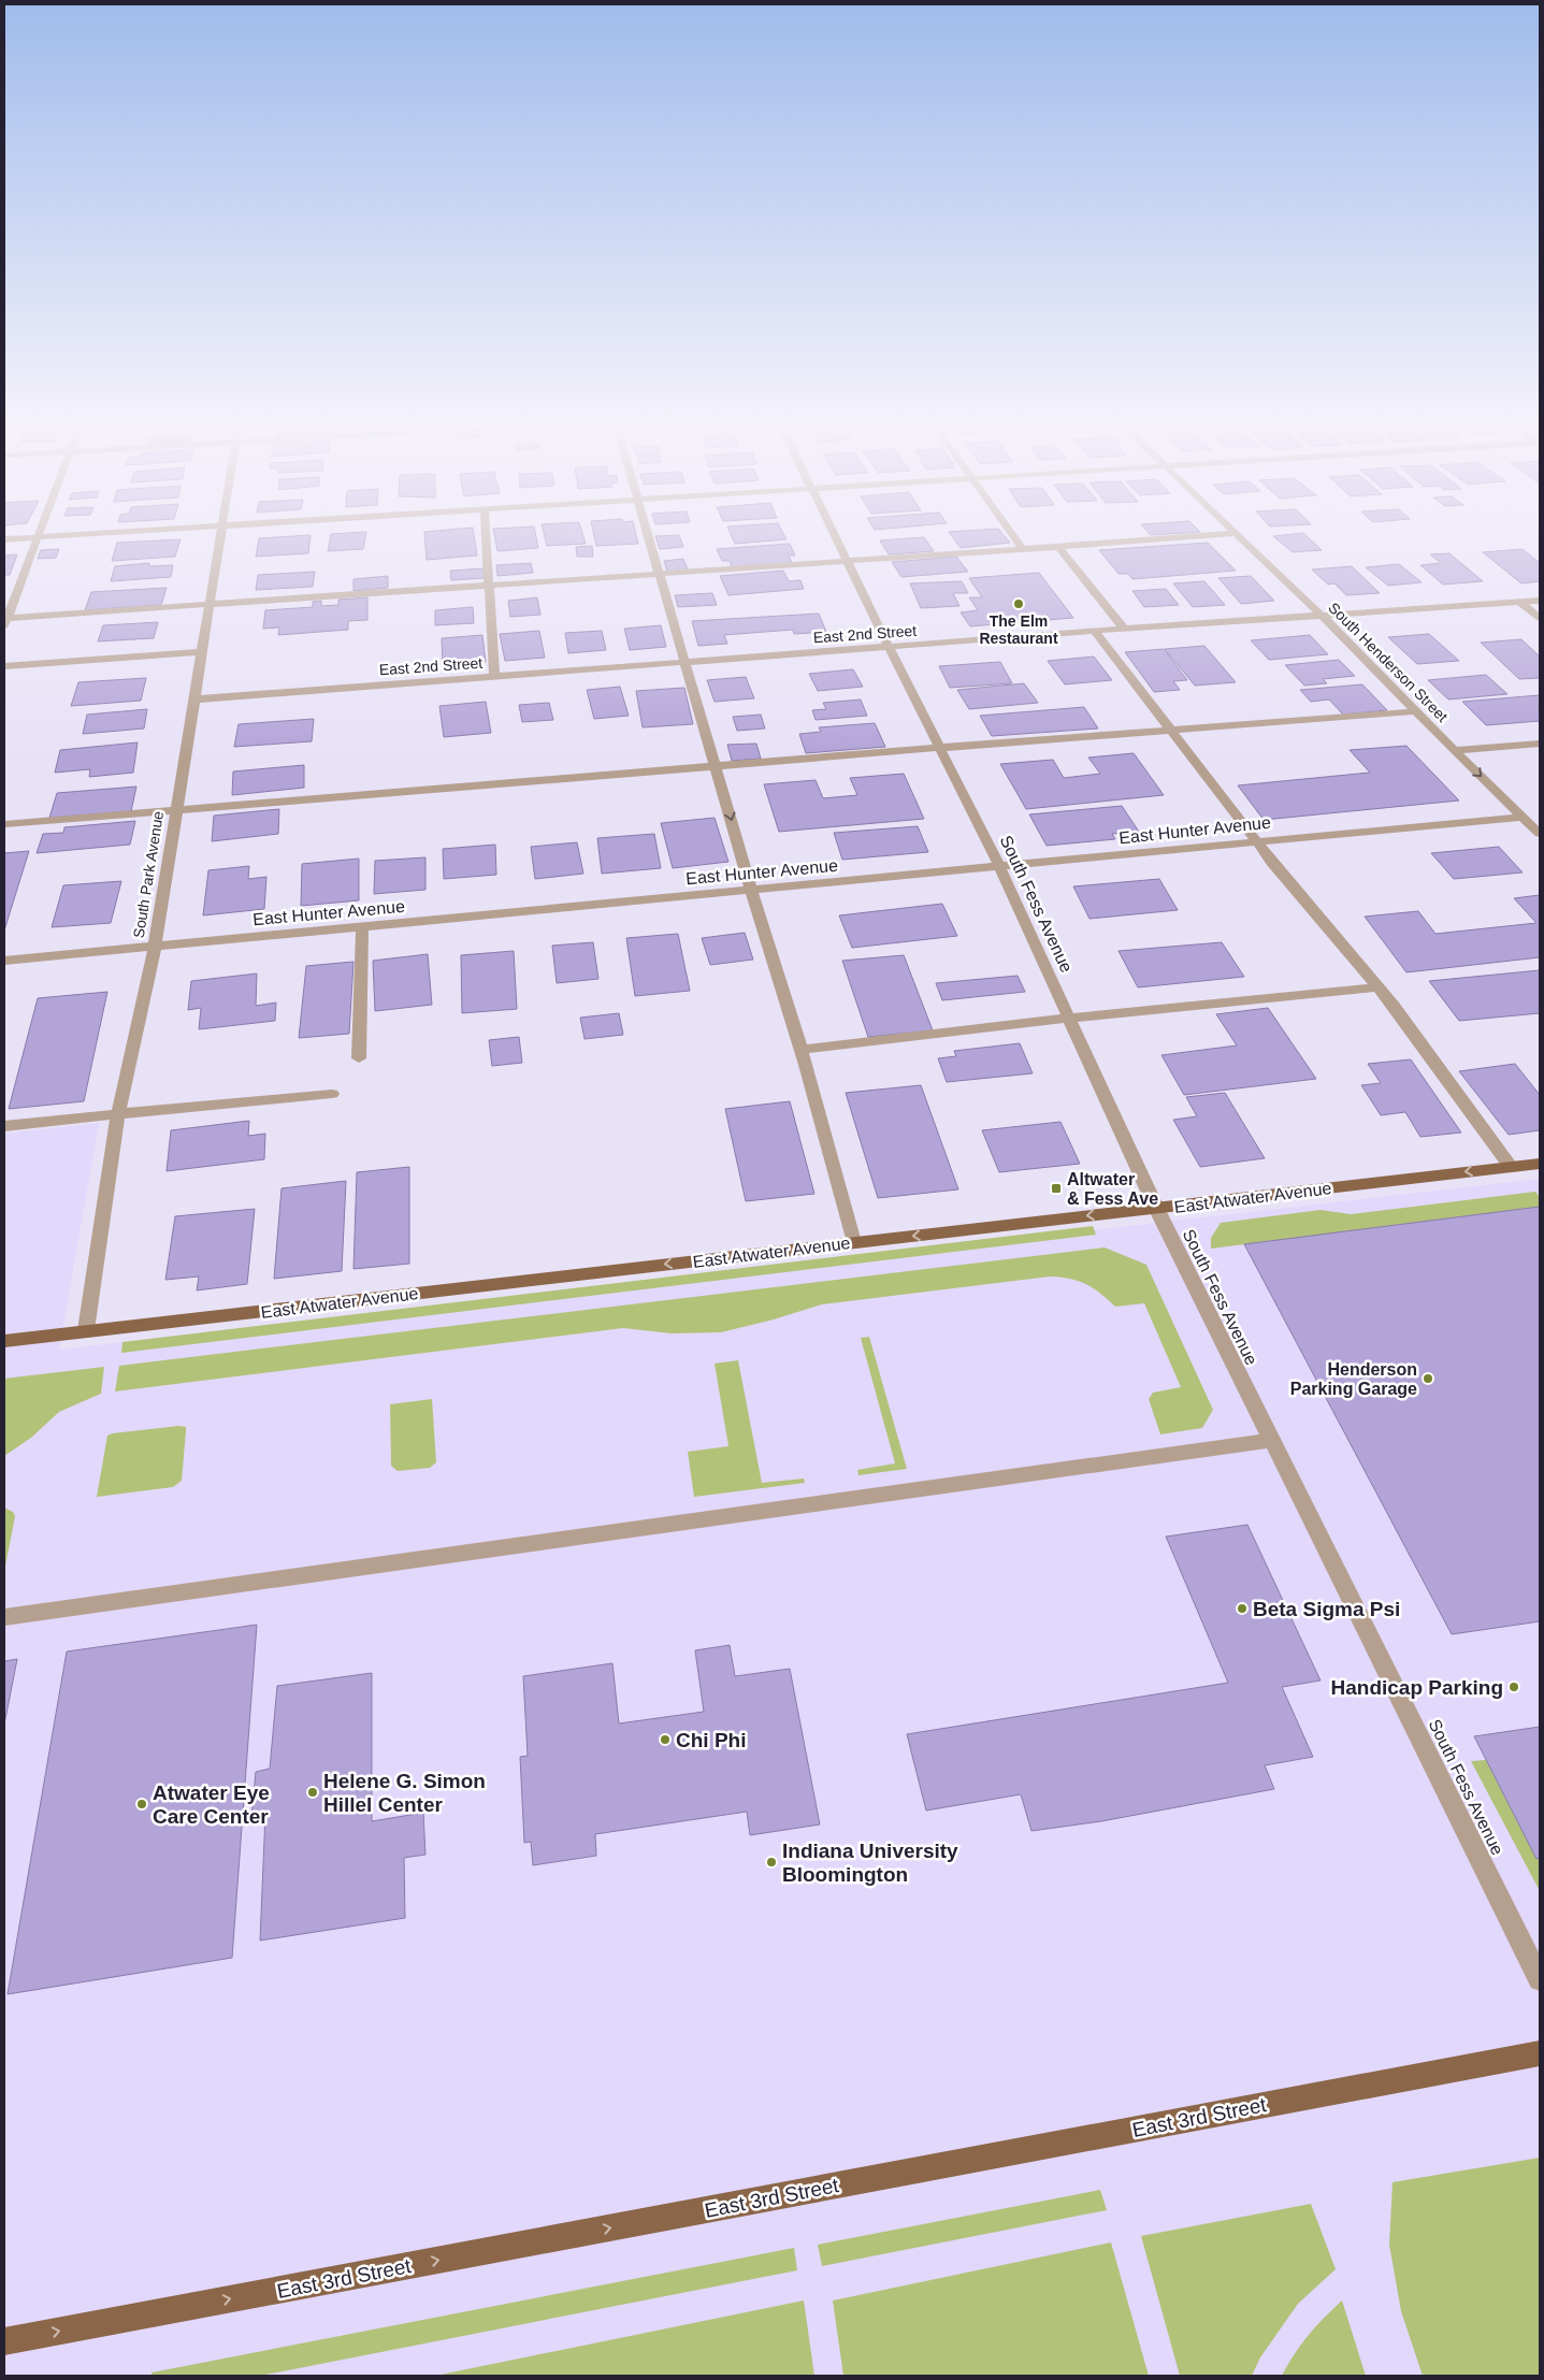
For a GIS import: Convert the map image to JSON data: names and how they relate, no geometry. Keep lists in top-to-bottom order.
{
  "streets": {
    "main road": ["East Atwater Avenue", "East 3rd Street"],
    "street": [
      "East 2nd Street",
      "South Henderson Street",
      "East Hunter Avenue",
      "South Park Avenue",
      "South Fess Avenue"
    ]
  },
  "crossings": [
    ["East 2nd Street", "South Henderson Street"],
    ["East 2nd Street", "South Park Avenue"],
    ["East 2nd Street", "South Fess Avenue"],
    ["South Henderson Street", "East Hunter Avenue"],
    ["East Hunter Avenue", "South Park Avenue"],
    ["East Hunter Avenue", "South Fess Avenue"],
    ["South Park Avenue", "East Atwater Avenue"],
    ["South Fess Avenue", "East Atwater Avenue"]
  ],
  "one_way": ["East Atwater Avenue", "East 3rd Street"],
  "places": {
    "other": [
      "The Elm Restaurant",
      "Henderson Parking Garage",
      "Beta Sigma Psi",
      "Handicap Parking",
      "Chi Phi",
      "Helene G. Simon Hillel Center",
      "Atwater Eye Care Center",
      "Indiana University Bloomington"
    ],
    "transit": ["Altwater & Fess Ave"]
  }
}
